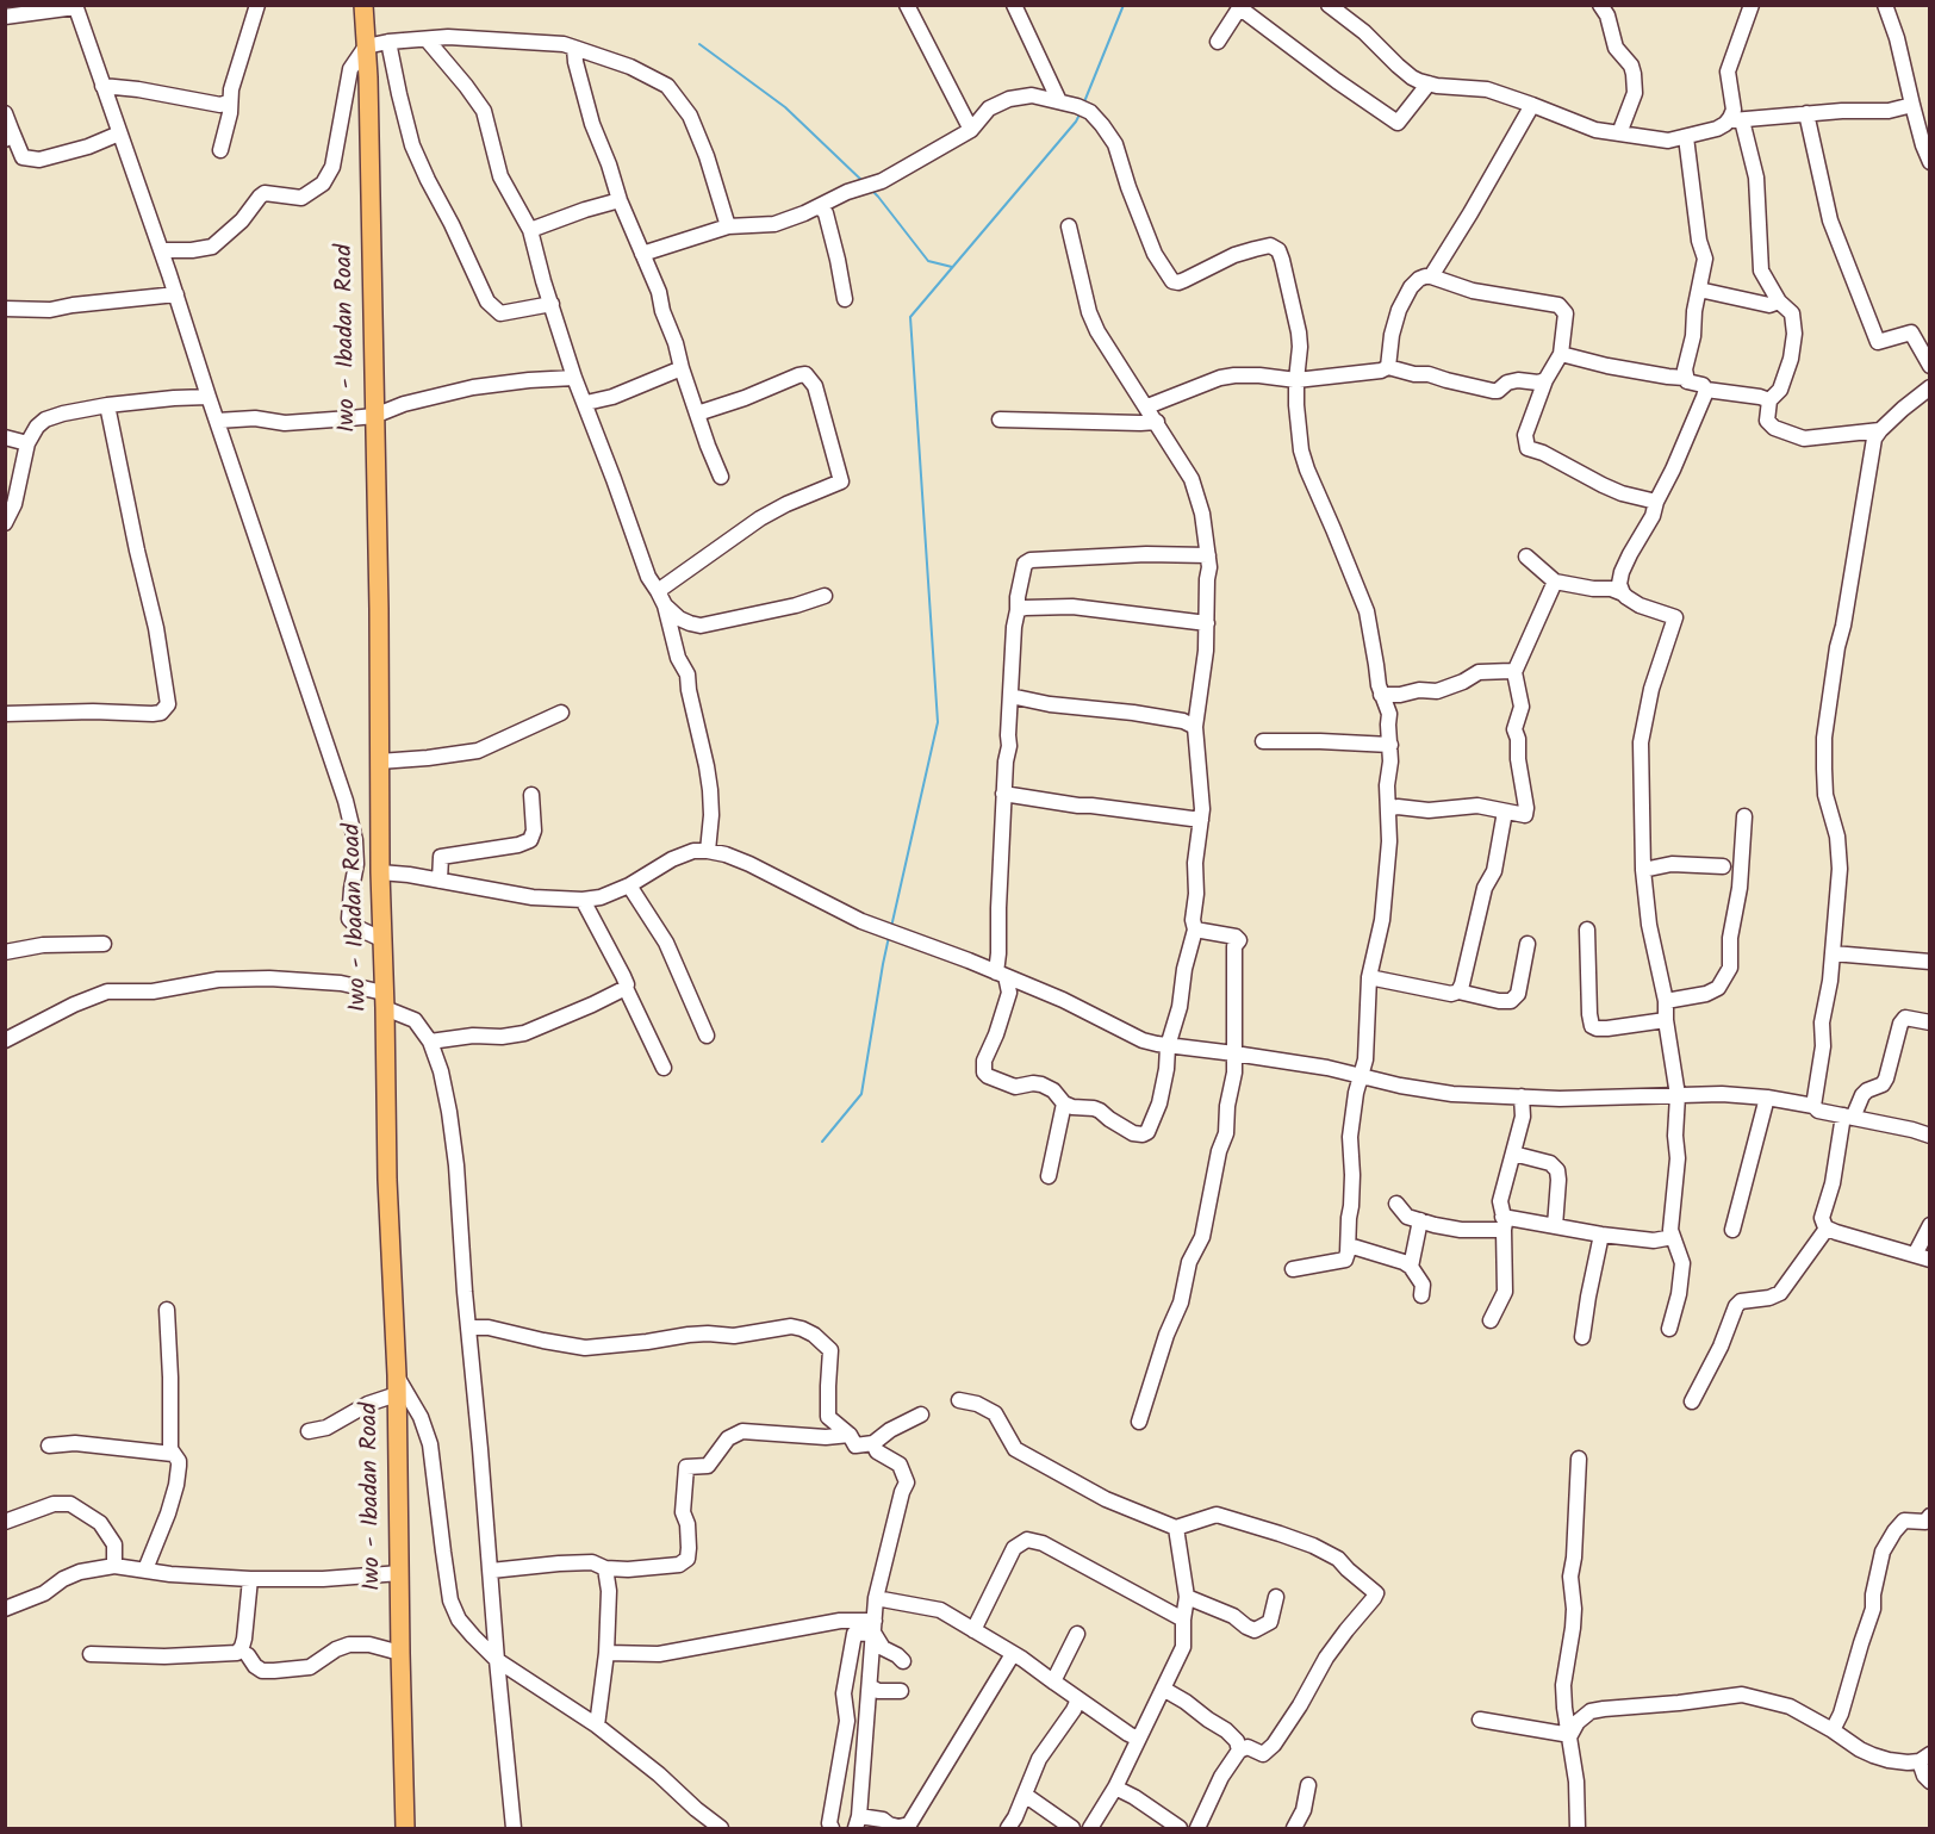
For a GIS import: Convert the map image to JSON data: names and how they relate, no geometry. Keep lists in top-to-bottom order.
{
  "streets": {
    "main road": ["Iwo - Ibadan Road"]
  }
}
